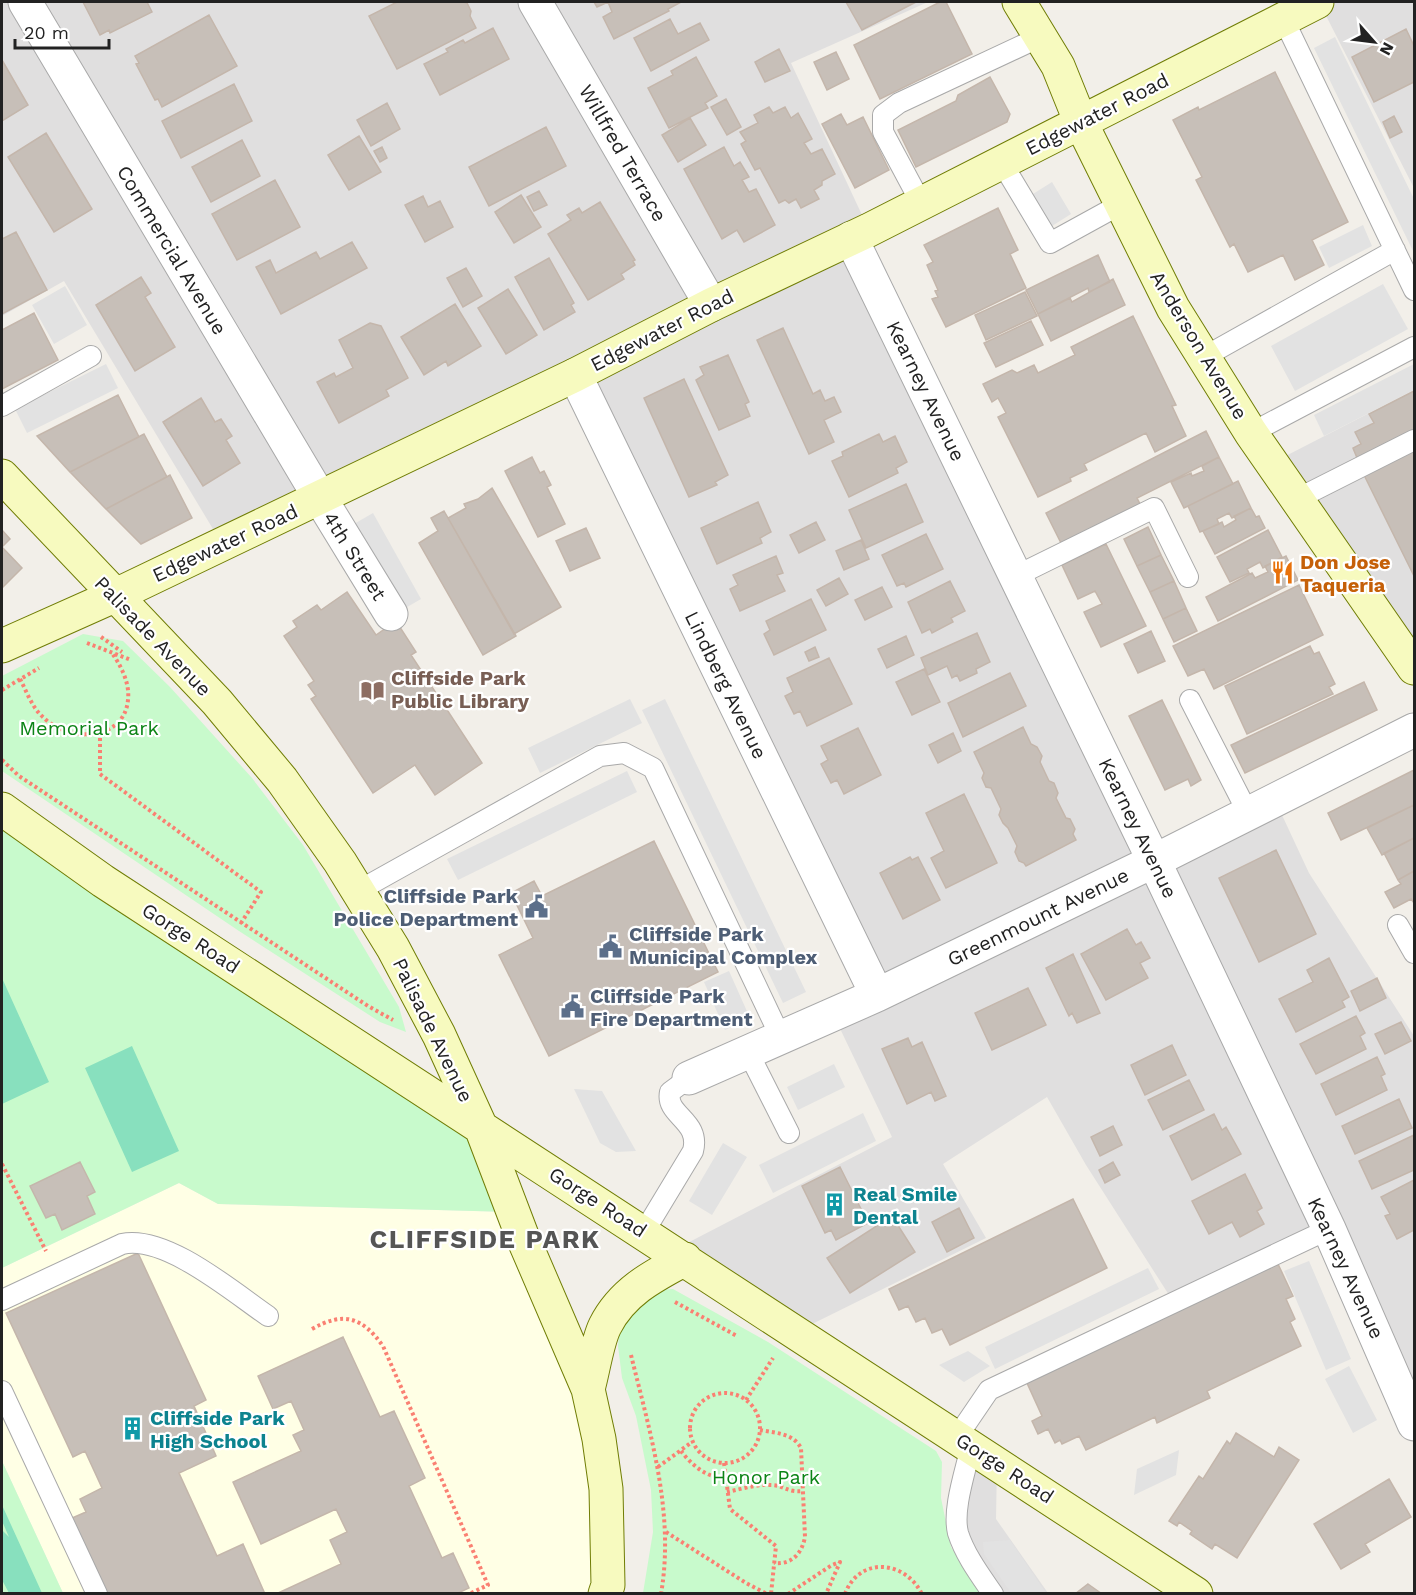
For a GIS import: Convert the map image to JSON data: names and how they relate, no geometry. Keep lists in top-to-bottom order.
{
  "streets": {
    "main road": [
      "Edgewater Road",
      "Anderson Avenue",
      "Palisade Avenue",
      "Gorge Road"
    ],
    "street": [
      "Willfred Terrace",
      "Commercial Avenue",
      "Kearney Avenue",
      "4th Street",
      "Lindberg Avenue",
      "Greenmount Avenue"
    ]
  },
  "crossings": [
    ["Edgewater Road", "Willfred Terrace"],
    ["Edgewater Road", "Commercial Avenue"],
    ["Edgewater Road", "Anderson Avenue"],
    ["Edgewater Road", "Kearney Avenue"],
    ["Edgewater Road", "4th Street"],
    ["Edgewater Road", "Palisade Avenue"],
    ["Edgewater Road", "Lindberg Avenue"],
    ["Commercial Avenue", "4th Street"],
    ["Kearney Avenue", "Greenmount Avenue"],
    ["Palisade Avenue", "Gorge Road"],
    ["Lindberg Avenue", "Greenmount Avenue"]
  ],
  "districts": ["CLIFFSIDE PARK"],
  "parks": ["Memorial Park", "Honor Park"],
  "places": {
    "restaurant": ["Don Jose Taqueria"],
    "library": ["Cliffside Park Public Library"],
    "public building": ["Cliffside Park Police Department", "Cliffside Park Municipal Complex", "Cliffside Park Fire Department"],
    "building": ["Real Smile Dental", "Cliffside Park High School"]
  },
  "scale_bar": "20 m",
  "north": "bottom right"
}
